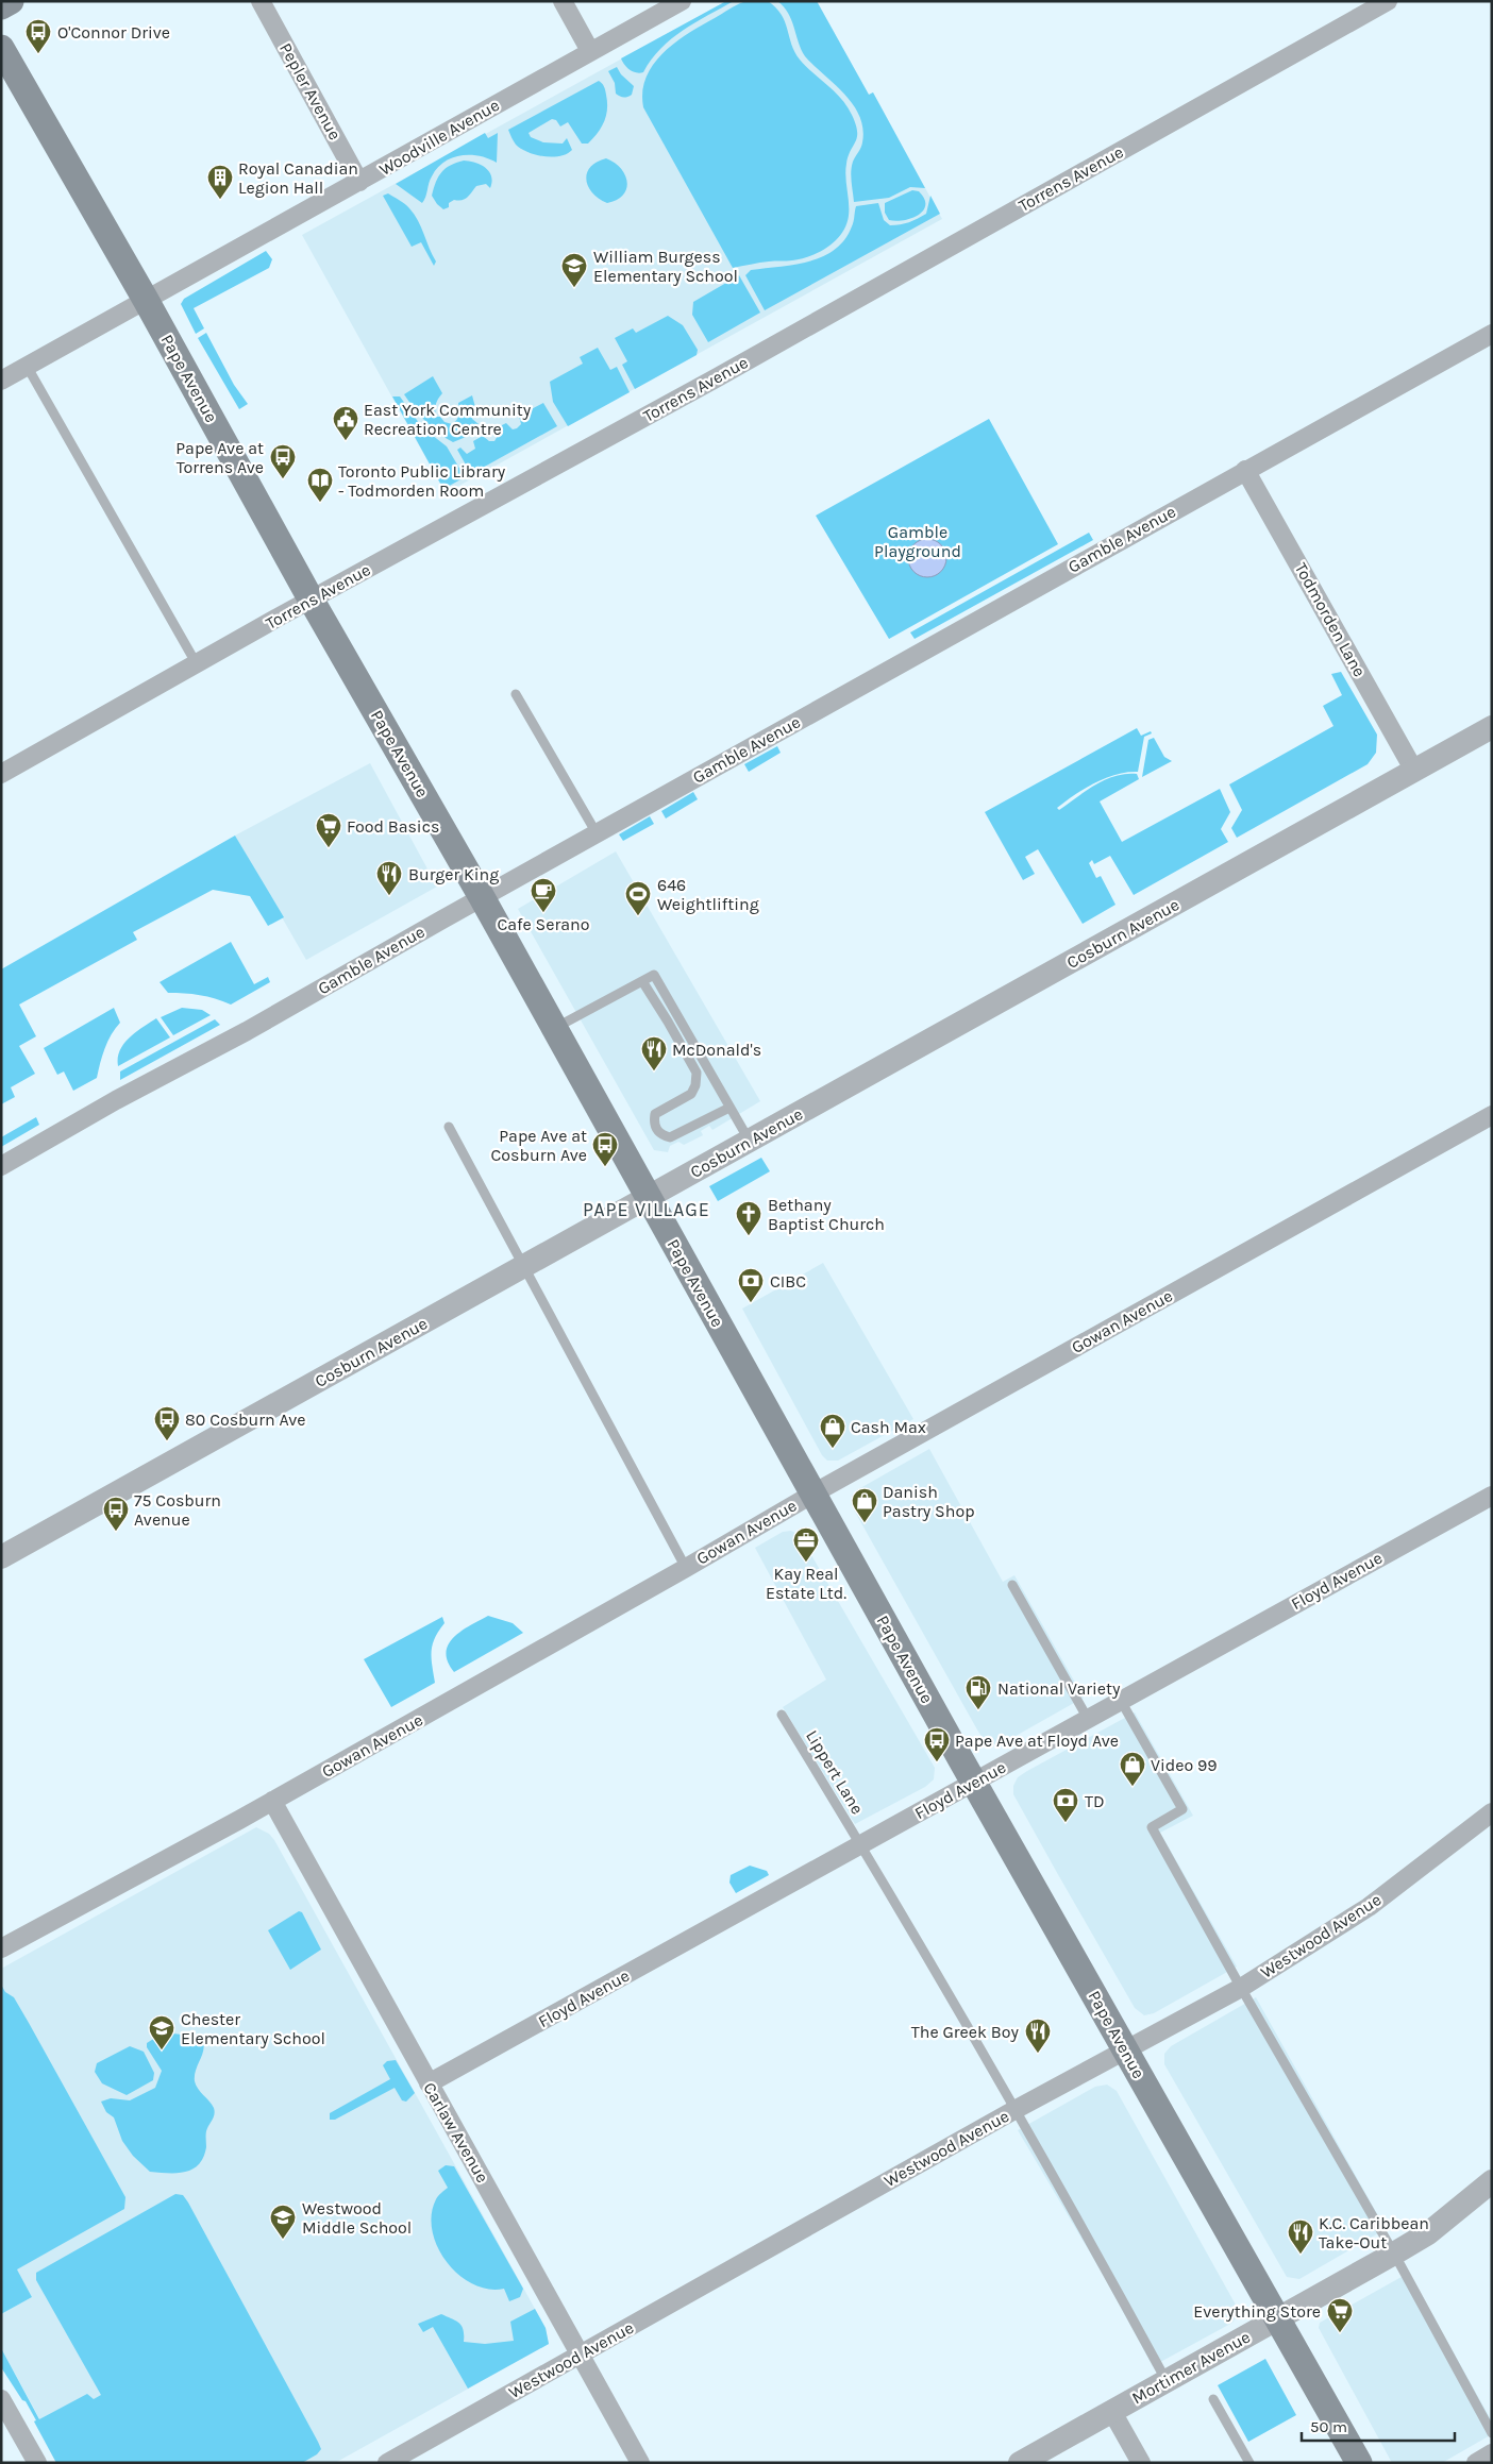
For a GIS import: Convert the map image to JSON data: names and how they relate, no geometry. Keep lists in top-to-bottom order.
{
  "streets": {
    "main road": ["Pape Avenue"],
    "street": [
      "Pepler Avenue",
      "Woodville Avenue",
      "Torrens Avenue",
      "Gamble Avenue",
      "Todmorden Lane",
      "Cosburn Avenue",
      "Gowan Avenue",
      "Floyd Avenue",
      "Westwood Avenue",
      "Carlaw Avenue",
      "Mortimer Avenue"
    ],
    "lane": ["Lippert Lane"]
  },
  "crossings": [
    ["Pepler Avenue", "Woodville Avenue"],
    ["Woodville Avenue", "Pape Avenue"],
    ["Torrens Avenue", "Pape Avenue"],
    ["Pape Avenue", "Gamble Avenue"],
    ["Pape Avenue", "Cosburn Avenue"],
    ["Pape Avenue", "Gowan Avenue"],
    ["Pape Avenue", "Floyd Avenue"],
    ["Pape Avenue", "Westwood Avenue"],
    ["Pape Avenue", "Mortimer Avenue"],
    ["Gamble Avenue", "Todmorden Lane"],
    ["Todmorden Lane", "Cosburn Avenue"],
    ["Gowan Avenue", "Carlaw Avenue"],
    ["Floyd Avenue", "Lippert Lane"],
    ["Floyd Avenue", "Carlaw Avenue"],
    ["Lippert Lane", "Westwood Avenue"],
    ["Lippert Lane", "Mortimer Avenue"],
    ["Westwood Avenue", "Carlaw Avenue"]
  ],
  "districts": ["PAPE VILLAGE"],
  "parks": ["Gamble Playground"],
  "places": {
    "bus stop": [
      "O'Connor Drive",
      "Pape Ave at Torrens Ave",
      "Pape Ave at Cosburn Ave",
      "80 Cosburn Ave",
      "75 Cosburn Avenue",
      "Pape Ave at Floyd Ave"
    ],
    "building": ["Royal Canadian Legion Hall"],
    "school or university": ["William Burgess Elementary School", "Chester Elementary School", "Westwood Middle School"],
    "public building": ["East York Community Recreation Centre"],
    "library": ["Toronto Public Library - Todmorden Room"],
    "supermarket": ["Food Basics", "Everything Store"],
    "restaurant": [
      "Burger King",
      "McDonald's",
      "The Greek Boy",
      "K.C. Caribbean Take-Out"
    ],
    "cafe": ["Cafe Serano"],
    "sports": ["646 Weightlifting"],
    "church": ["Bethany Baptist Church"],
    "bank": ["CIBC", "TD"],
    "shop": ["Cash Max", "Danish Pastry Shop", "Video 99"],
    "office": ["Kay Real Estate Ltd."],
    "fuel station": ["National Variety"]
  },
  "scale_bar": "50 m"
}
